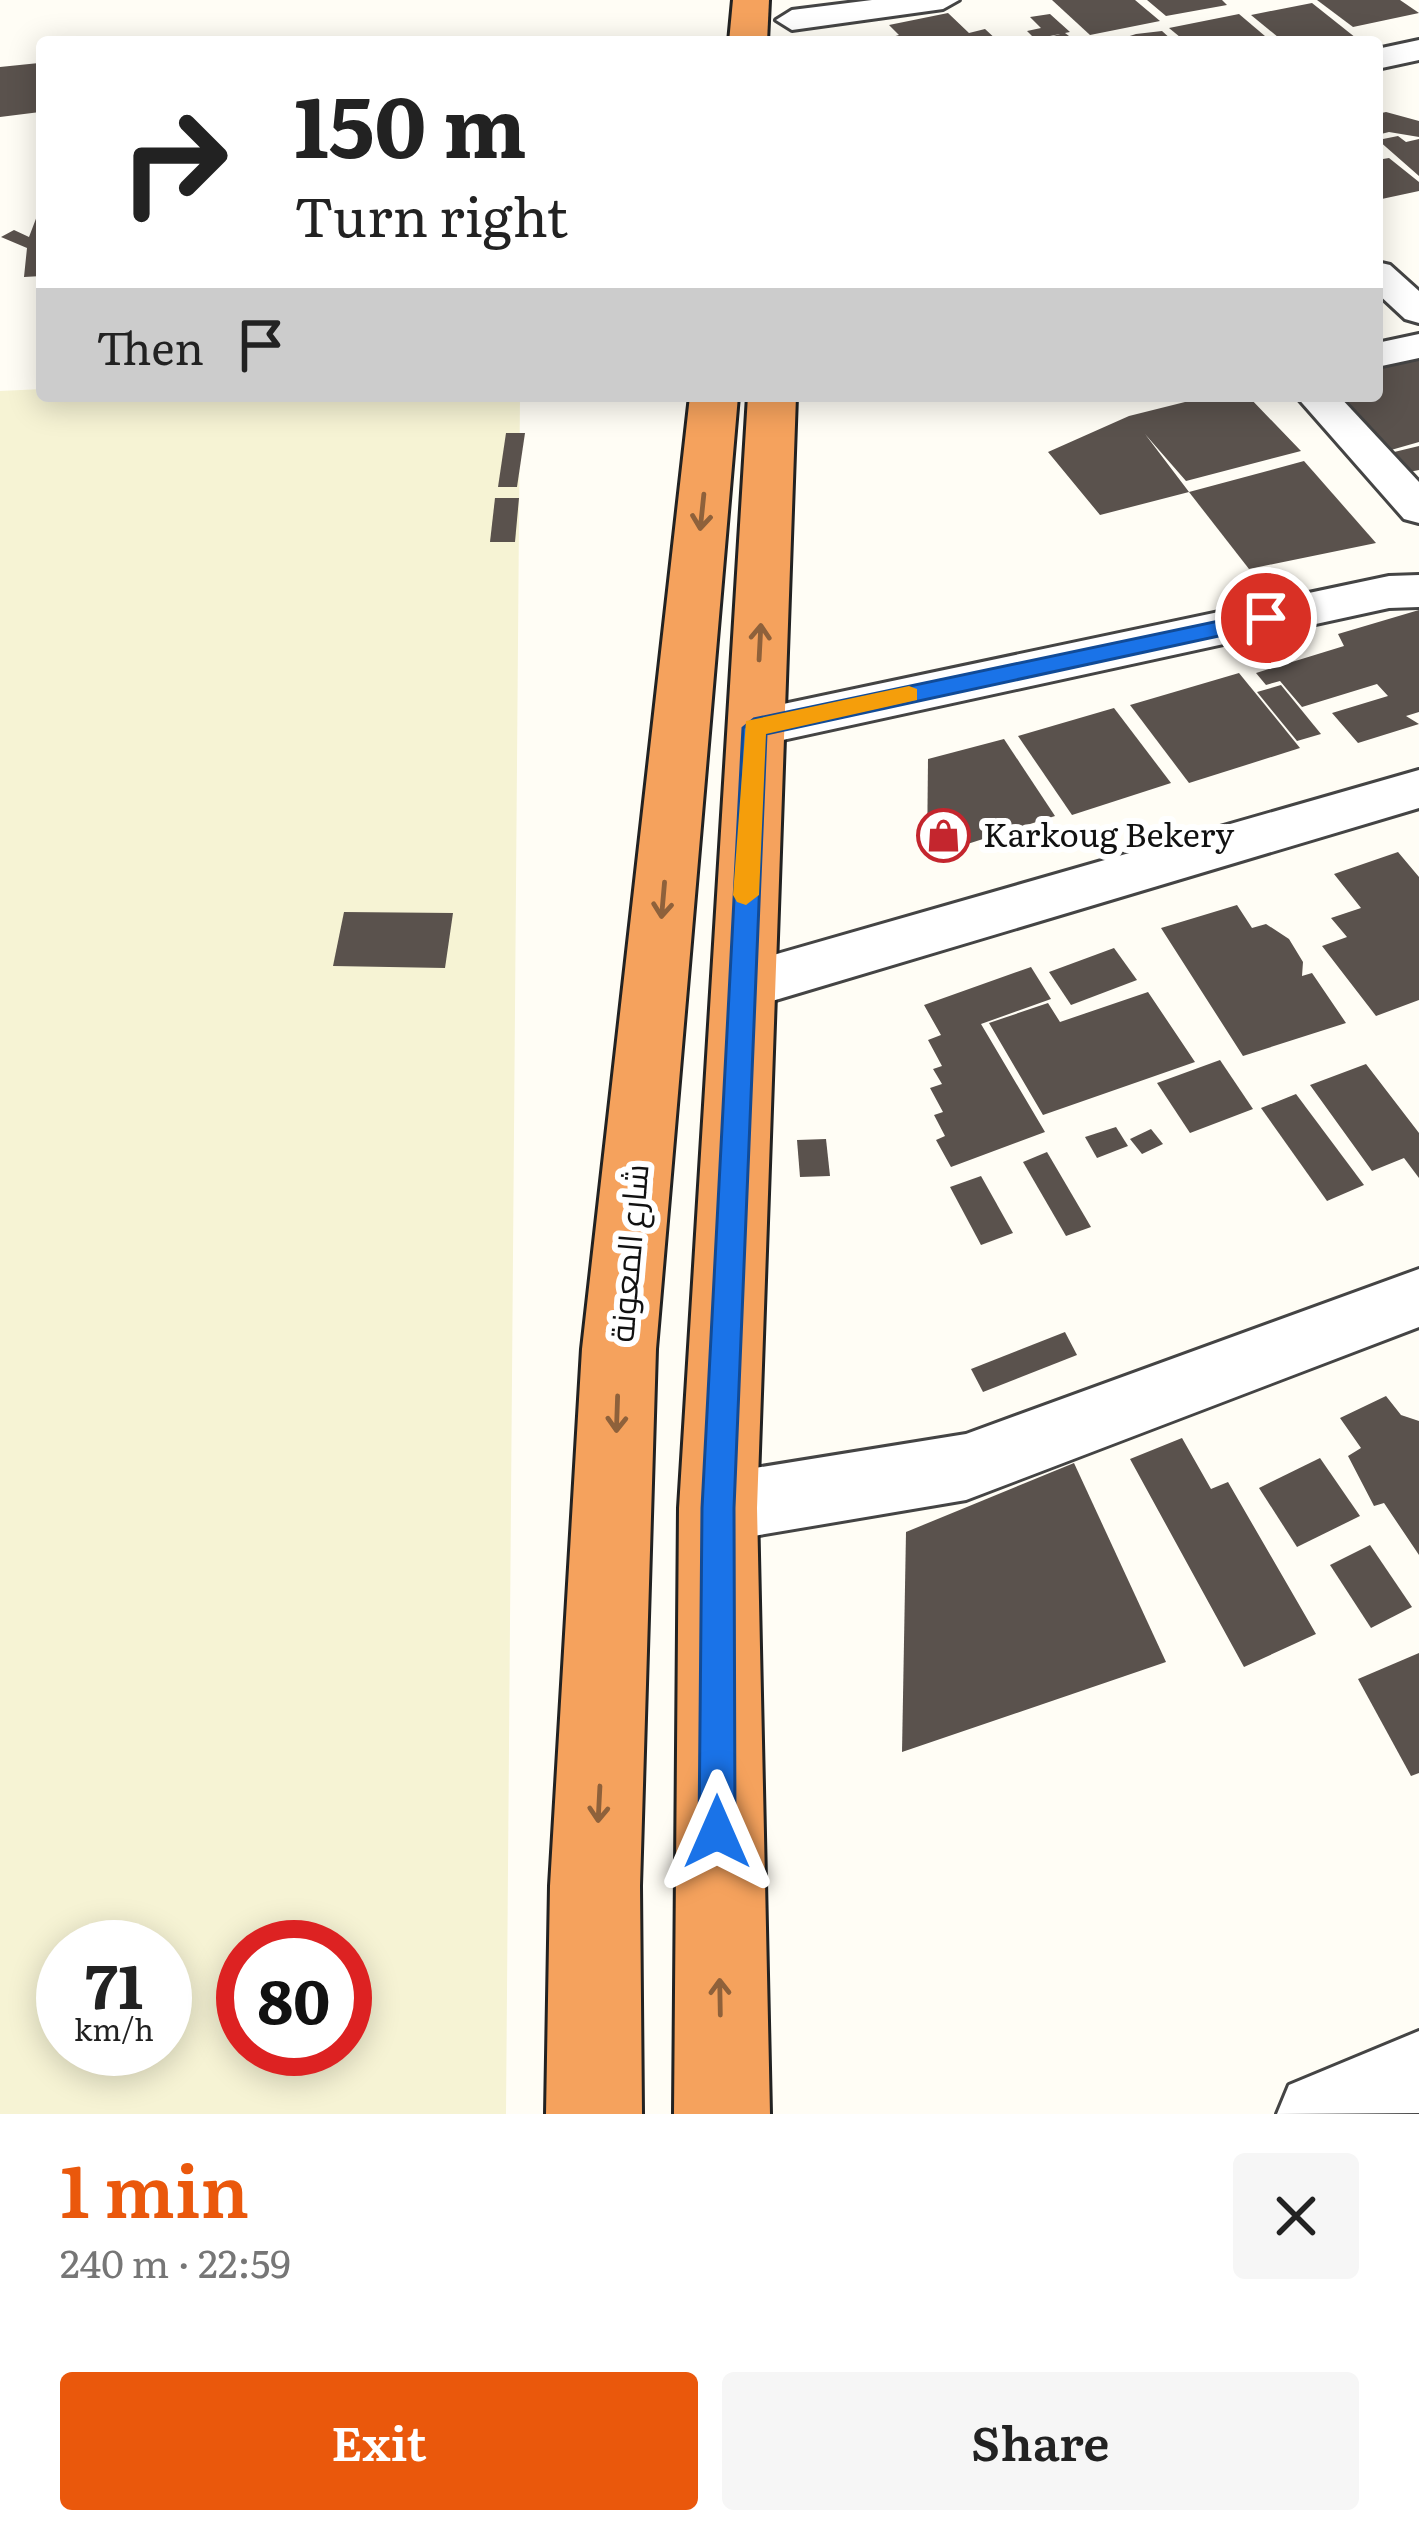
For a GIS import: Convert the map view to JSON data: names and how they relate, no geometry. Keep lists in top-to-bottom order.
{
  "streets": {
    "highway": ["شارع المعونة"]
  },
  "places": {
    "shop": ["Karkoug Bekery"]
  },
  "page": {
    "turn": ["150 m", "Turn right"],
    "then": "Then",
    "speed": "71 km/h",
    "limit": "80",
    "heading": ["1 min", "240 m · 22:59"],
    "buttons": ["Exit", "Share"]
  }
}
